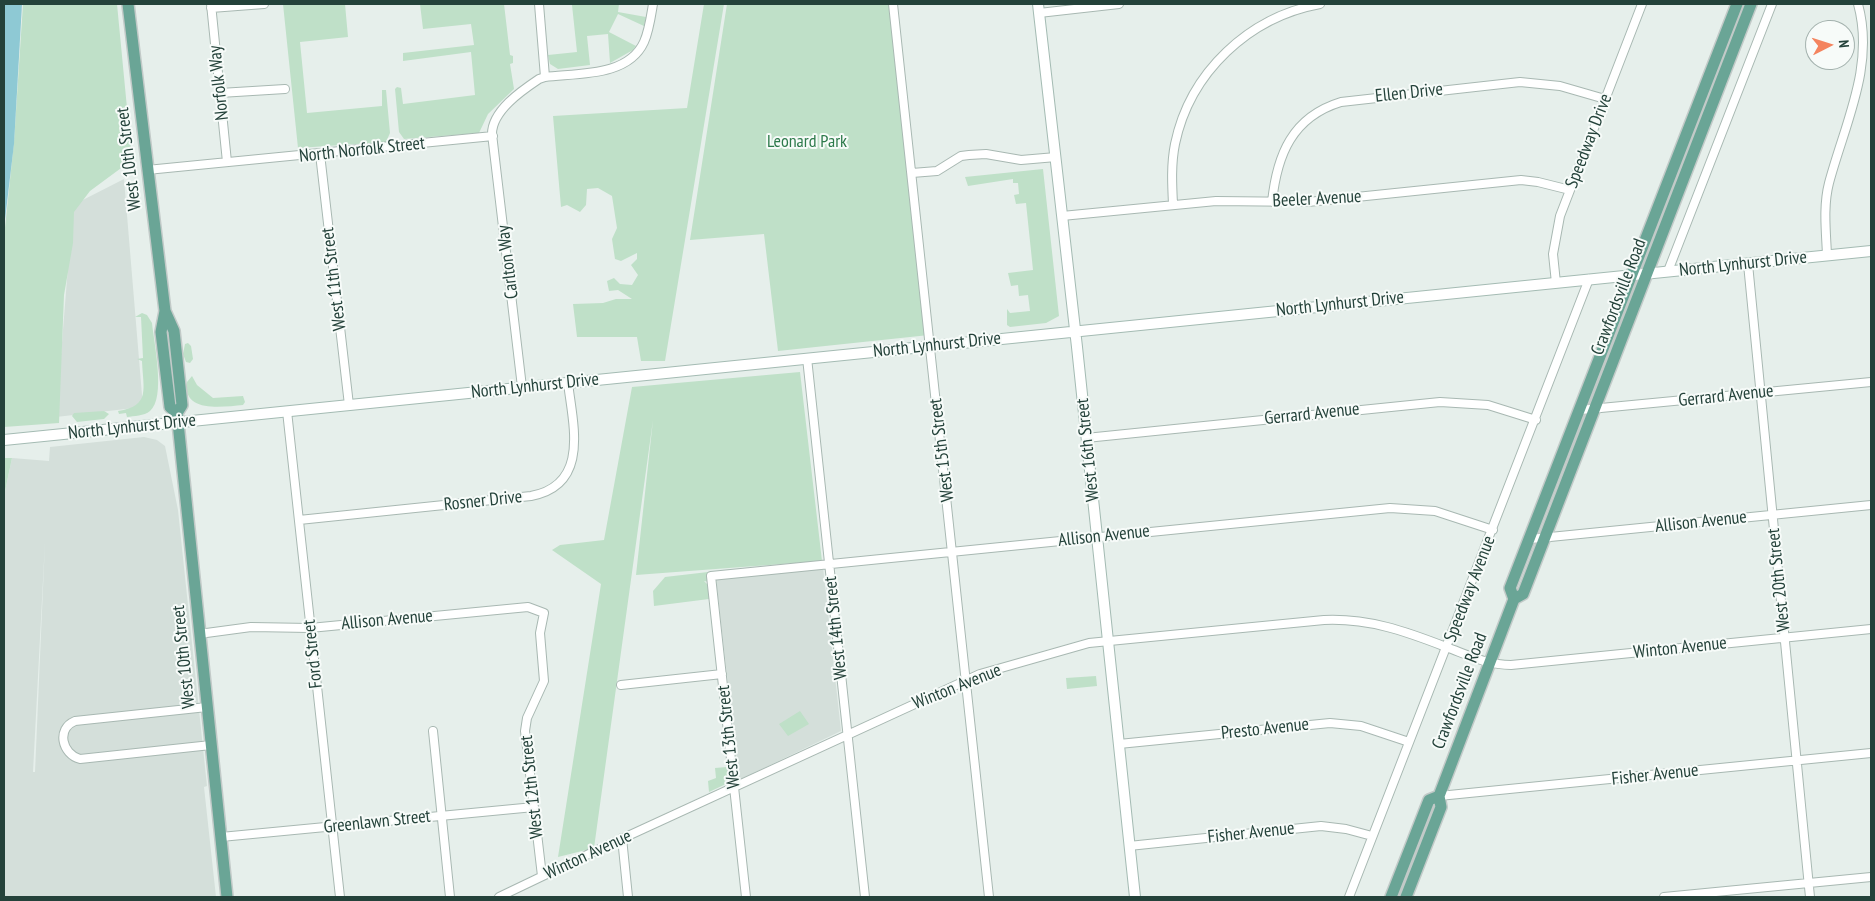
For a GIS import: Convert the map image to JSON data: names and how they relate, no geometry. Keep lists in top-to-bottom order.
{
  "streets": {
    "main road": [
      "West 10th Street",
      "North Lynhurst Drive",
      "Crawfordsville Road",
      "West 16th Street"
    ],
    "street": [
      "Norfolk Way",
      "Ellen Drive",
      "Speedway Drive",
      "North Norfolk Street",
      "Beeler Avenue",
      "Carlton Way",
      "West 11th Street",
      "Gerrard Avenue",
      "West 15th Street",
      "Rosner Drive",
      "Allison Avenue",
      "West 20th Street",
      "Speedway Avenue",
      "West 14th Street",
      "Winton Avenue",
      "Ford Street",
      "Presto Avenue",
      "West 13th Street",
      "Fisher Avenue",
      "West 12th Street",
      "Greenlawn Street"
    ]
  },
  "crossings": [
    ["Norfolk Way", "North Norfolk Street"],
    ["Ellen Drive", "Speedway Drive"],
    ["Ellen Drive", "Beeler Avenue"],
    ["Speedway Drive", "Beeler Avenue"],
    ["Speedway Drive", "North Lynhurst Drive"],
    ["North Norfolk Street", "West 10th Street"],
    ["North Norfolk Street", "Carlton Way"],
    ["North Norfolk Street", "West 11th Street"],
    ["West 10th Street", "North Lynhurst Drive"],
    ["West 10th Street", "Allison Avenue"],
    ["West 10th Street", "Greenlawn Street"],
    ["Beeler Avenue", "West 16th Street"],
    ["Carlton Way", "North Lynhurst Drive"],
    ["North Lynhurst Drive", "West 11th Street"],
    ["North Lynhurst Drive", "Crawfordsville Road"],
    ["North Lynhurst Drive", "West 15th Street"],
    ["North Lynhurst Drive", "West 16th Street"],
    ["North Lynhurst Drive", "Rosner Drive"],
    ["North Lynhurst Drive", "West 20th Street"],
    ["North Lynhurst Drive", "Speedway Avenue"],
    ["North Lynhurst Drive", "West 14th Street"],
    ["North Lynhurst Drive", "Ford Street"],
    ["Crawfordsville Road", "Gerrard Avenue"],
    ["Crawfordsville Road", "Allison Avenue"],
    ["Crawfordsville Road", "Winton Avenue"],
    ["Crawfordsville Road", "Fisher Avenue"],
    ["Gerrard Avenue", "West 16th Street"],
    ["Gerrard Avenue", "West 20th Street"],
    ["Gerrard Avenue", "Speedway Avenue"],
    ["West 15th Street", "Allison Avenue"],
    ["West 15th Street", "Winton Avenue"],
    ["West 16th Street", "Allison Avenue"],
    ["West 16th Street", "Winton Avenue"],
    ["West 16th Street", "Presto Avenue"],
    ["West 16th Street", "Fisher Avenue"],
    ["Rosner Drive", "Ford Street"],
    ["Allison Avenue", "West 20th Street"],
    ["Allison Avenue", "Speedway Avenue"],
    ["Allison Avenue", "West 14th Street"],
    ["Allison Avenue", "Ford Street"],
    ["Allison Avenue", "West 13th Street"],
    ["Allison Avenue", "West 12th Street"],
    ["West 20th Street", "Winton Avenue"],
    ["West 20th Street", "Fisher Avenue"],
    ["Speedway Avenue", "Winton Avenue"],
    ["Speedway Avenue", "Presto Avenue"],
    ["Speedway Avenue", "Fisher Avenue"],
    ["West 14th Street", "Winton Avenue"],
    ["Winton Avenue", "West 13th Street"],
    ["Winton Avenue", "West 12th Street"],
    ["Ford Street", "Greenlawn Street"],
    ["West 12th Street", "Greenlawn Street"]
  ],
  "parks": ["Leonard Park"],
  "north": "right"
}
